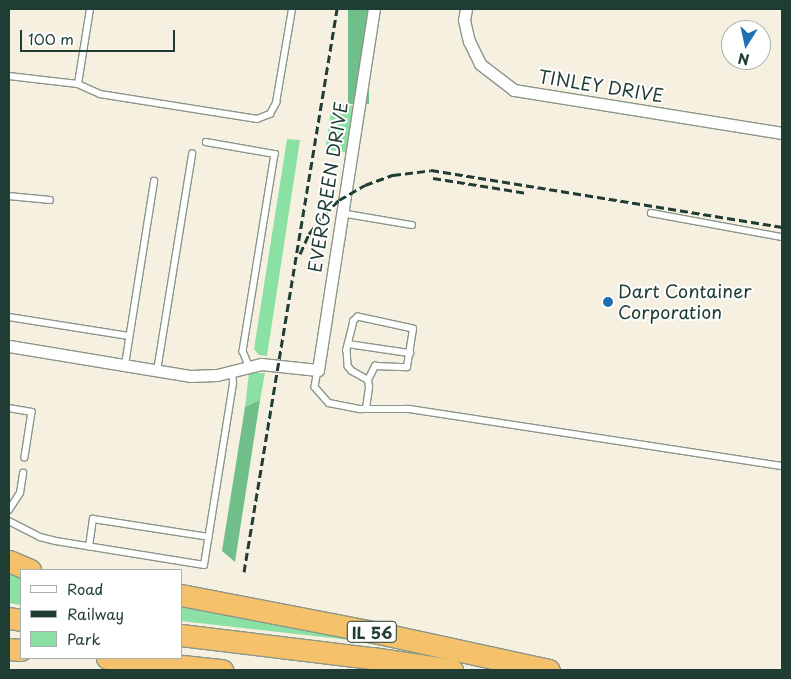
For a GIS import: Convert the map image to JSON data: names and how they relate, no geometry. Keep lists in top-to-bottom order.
{
  "streets": {
    "highway": ["IL 56"],
    "street": ["TINLEY DRIVE", "EVERGREEN DRIVE"]
  },
  "places": ["Dart Container Corporation"],
  "legend": ["Road", "Railway", "Park"],
  "scale_bar": "100 m",
  "north": "bottom"
}
